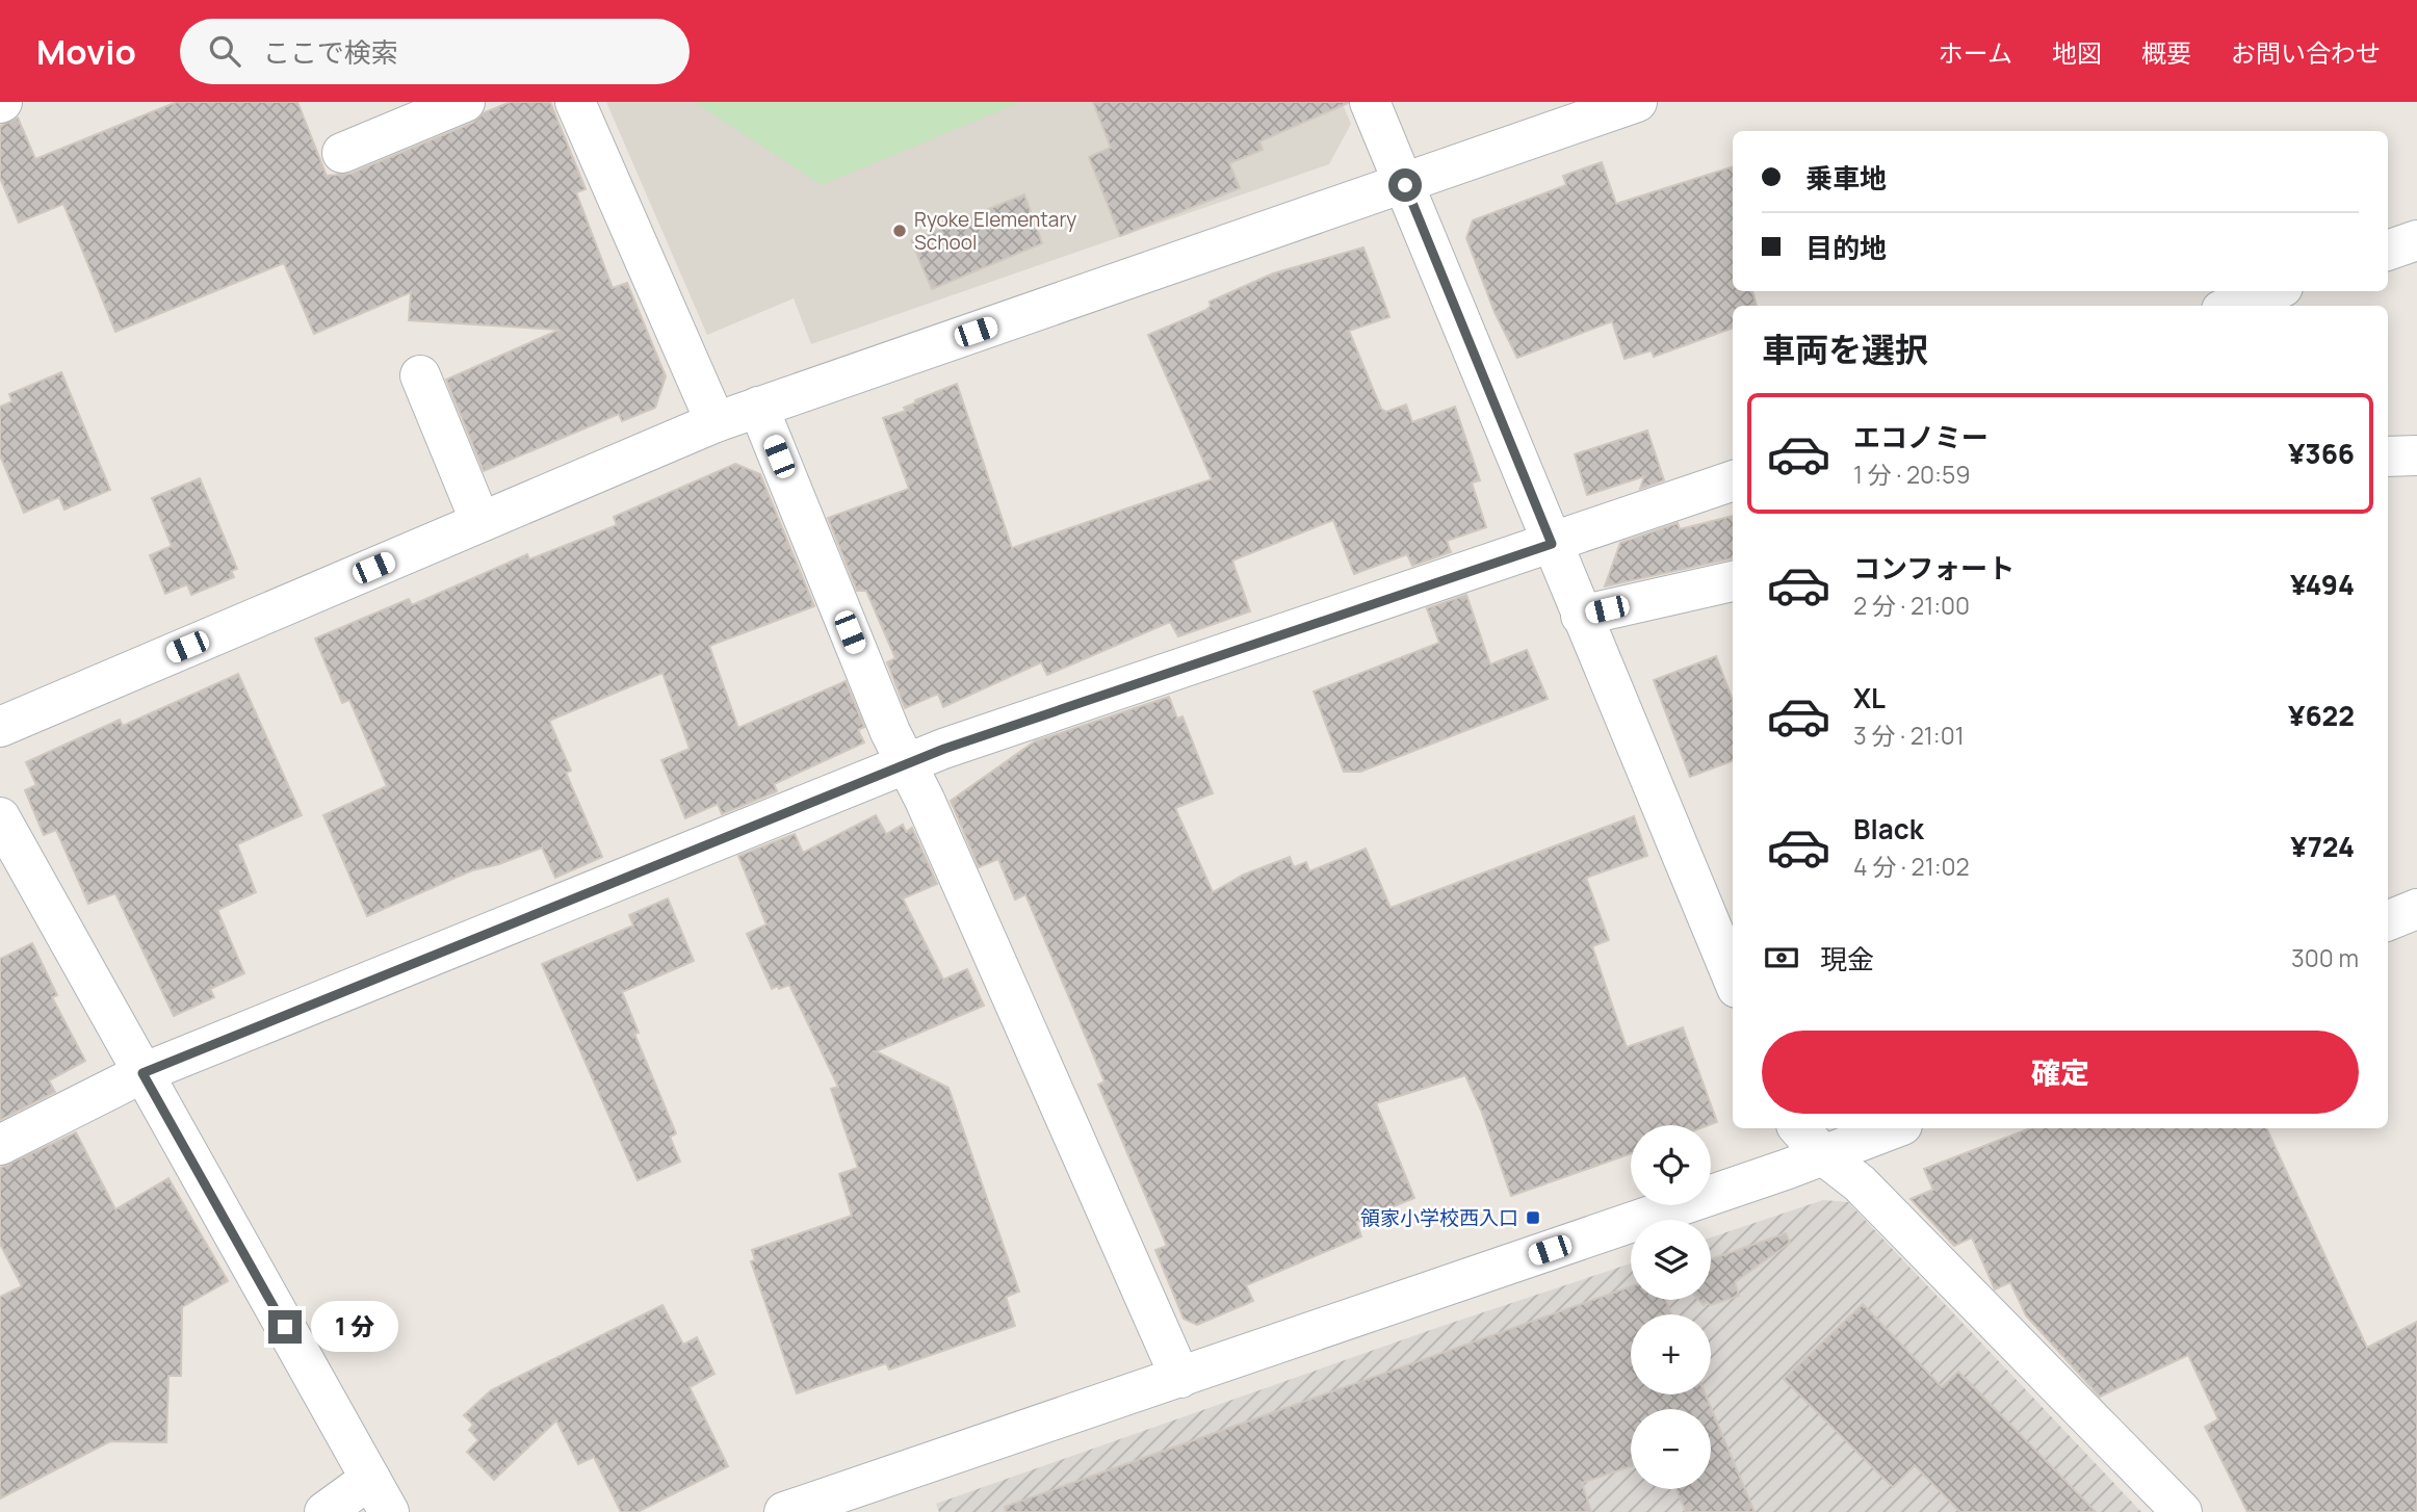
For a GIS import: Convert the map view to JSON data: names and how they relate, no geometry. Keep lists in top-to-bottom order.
{
  "places": {
    "other": ["Ryoke Elementary School"],
    "transit": ["領家小学校西入口"]
  },
  "page": {
    "header": "Movio",
    "search": "ここで検索",
    "nav": [
      "ホーム",
      "地図",
      "概要",
      "お問い合わせ"
    ],
    "banner": ["乗車地", "目的地"],
    "heading": "車両を選択",
    "list": [
      {
        "name": "エコノミー",
        "note": "1 分 · 20:59",
        "value": "¥366"
      },
      {
        "name": "コンフォート",
        "note": "2 分 · 21:00",
        "value": "¥494"
      },
      {
        "name": "XL",
        "note": "3 分 · 21:01",
        "value": "¥622"
      },
      {
        "name": "Black",
        "note": "4 分 · 21:02",
        "value": "¥724"
      }
    ],
    "pay": ["現金", "300 m"],
    "buttons": "確定",
    "map_buttons": ["+", "−"],
    "bubble": "1 分"
  }
}
